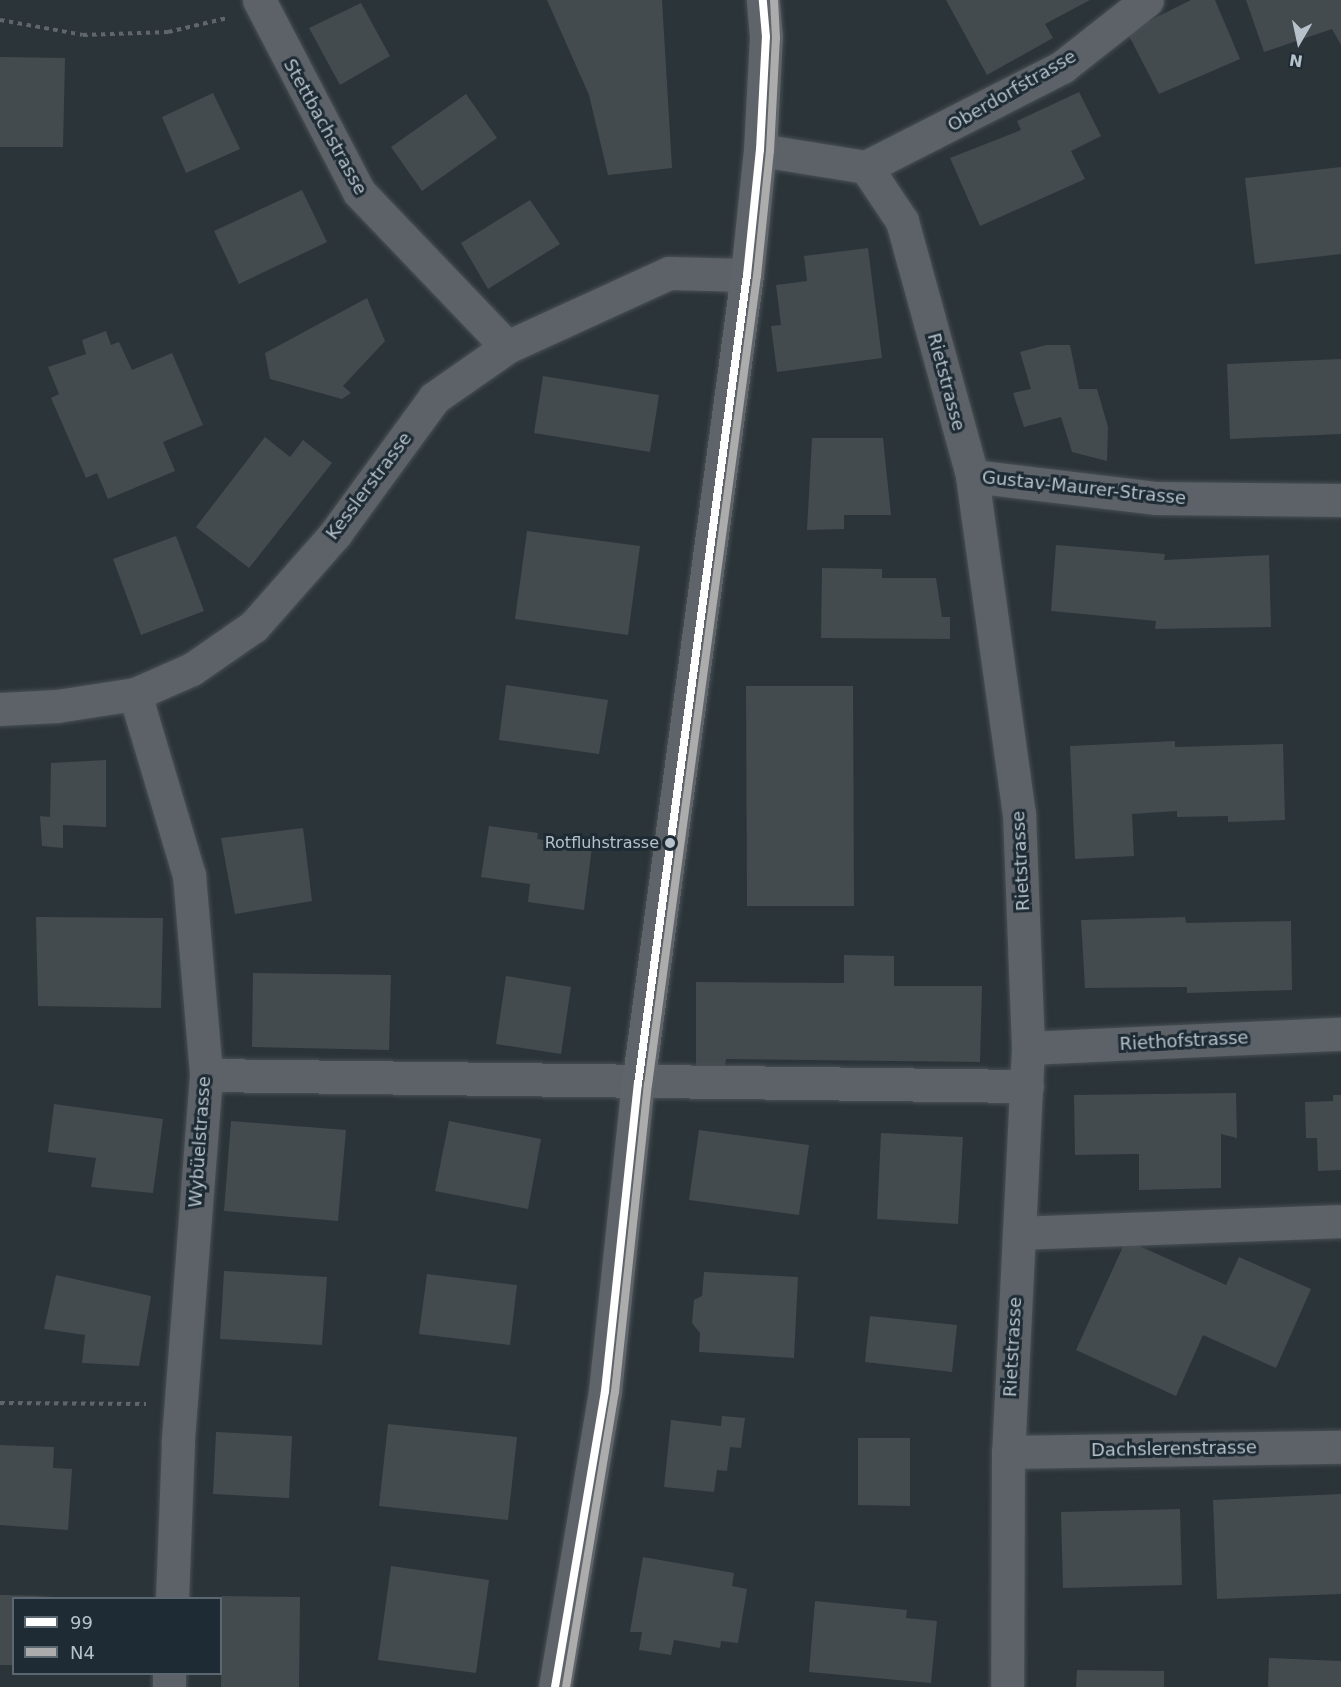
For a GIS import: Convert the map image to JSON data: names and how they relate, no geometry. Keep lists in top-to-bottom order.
{
  "streets": {
    "street": [
      "Oberdorfstrasse",
      "Stettbachstrasse",
      "Rietstrasse",
      "Kesslerstrasse",
      "Gustav-Maurer-Strasse",
      "Riethofstrasse",
      "Wybüelstrasse",
      "Dachslerenstrasse"
    ]
  },
  "crossings": [
    ["Oberdorfstrasse", "Rietstrasse"],
    ["Stettbachstrasse", "Kesslerstrasse"],
    ["Rietstrasse", "Gustav-Maurer-Strasse"],
    ["Rietstrasse", "Riethofstrasse"],
    ["Rietstrasse", "Dachslerenstrasse"],
    ["Kesslerstrasse", "Wybüelstrasse"]
  ],
  "places": ["Rotfluhstrasse"],
  "lines": ["transit line 99", "transit line N4"],
  "legend": ["99", "N4"],
  "north": "bottom"
}
